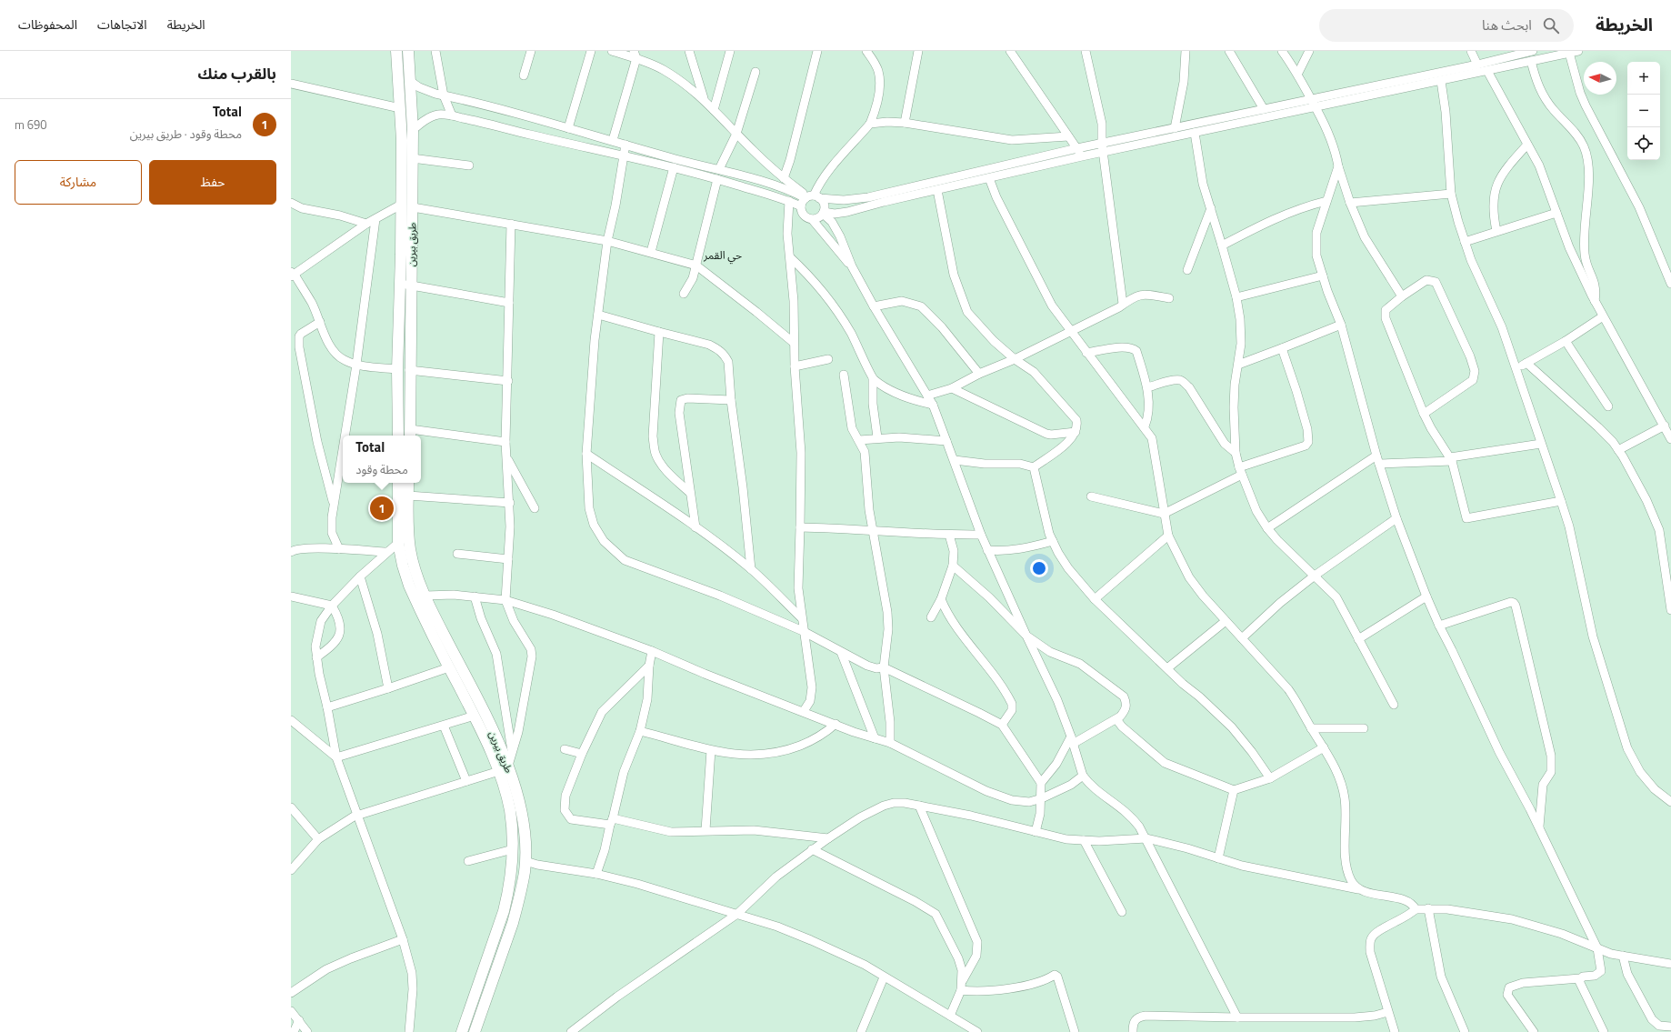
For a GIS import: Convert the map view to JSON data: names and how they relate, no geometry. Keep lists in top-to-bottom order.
{
  "streets": {
    "main road": ["طريق بيرين"]
  },
  "districts": ["حي القمر"],
  "north": "left",
  "page": {
    "header": "الخريطة",
    "search": "ابحث هنا",
    "nav": ["الخريطة", "الاتجاهات", "المحفوظات"],
    "heading": "بالقرب منك",
    "map_buttons": ["+", "−"],
    "list": [
      {
        "mark": "1",
        "name": "Total",
        "note": "محطة وقود · طريق بيرين",
        "value": "690 m"
      }
    ],
    "buttons": ["حفظ", "مشاركة"],
    "popup": ["Total", "محطة وقود"],
    "pins": "1"
  }
}
